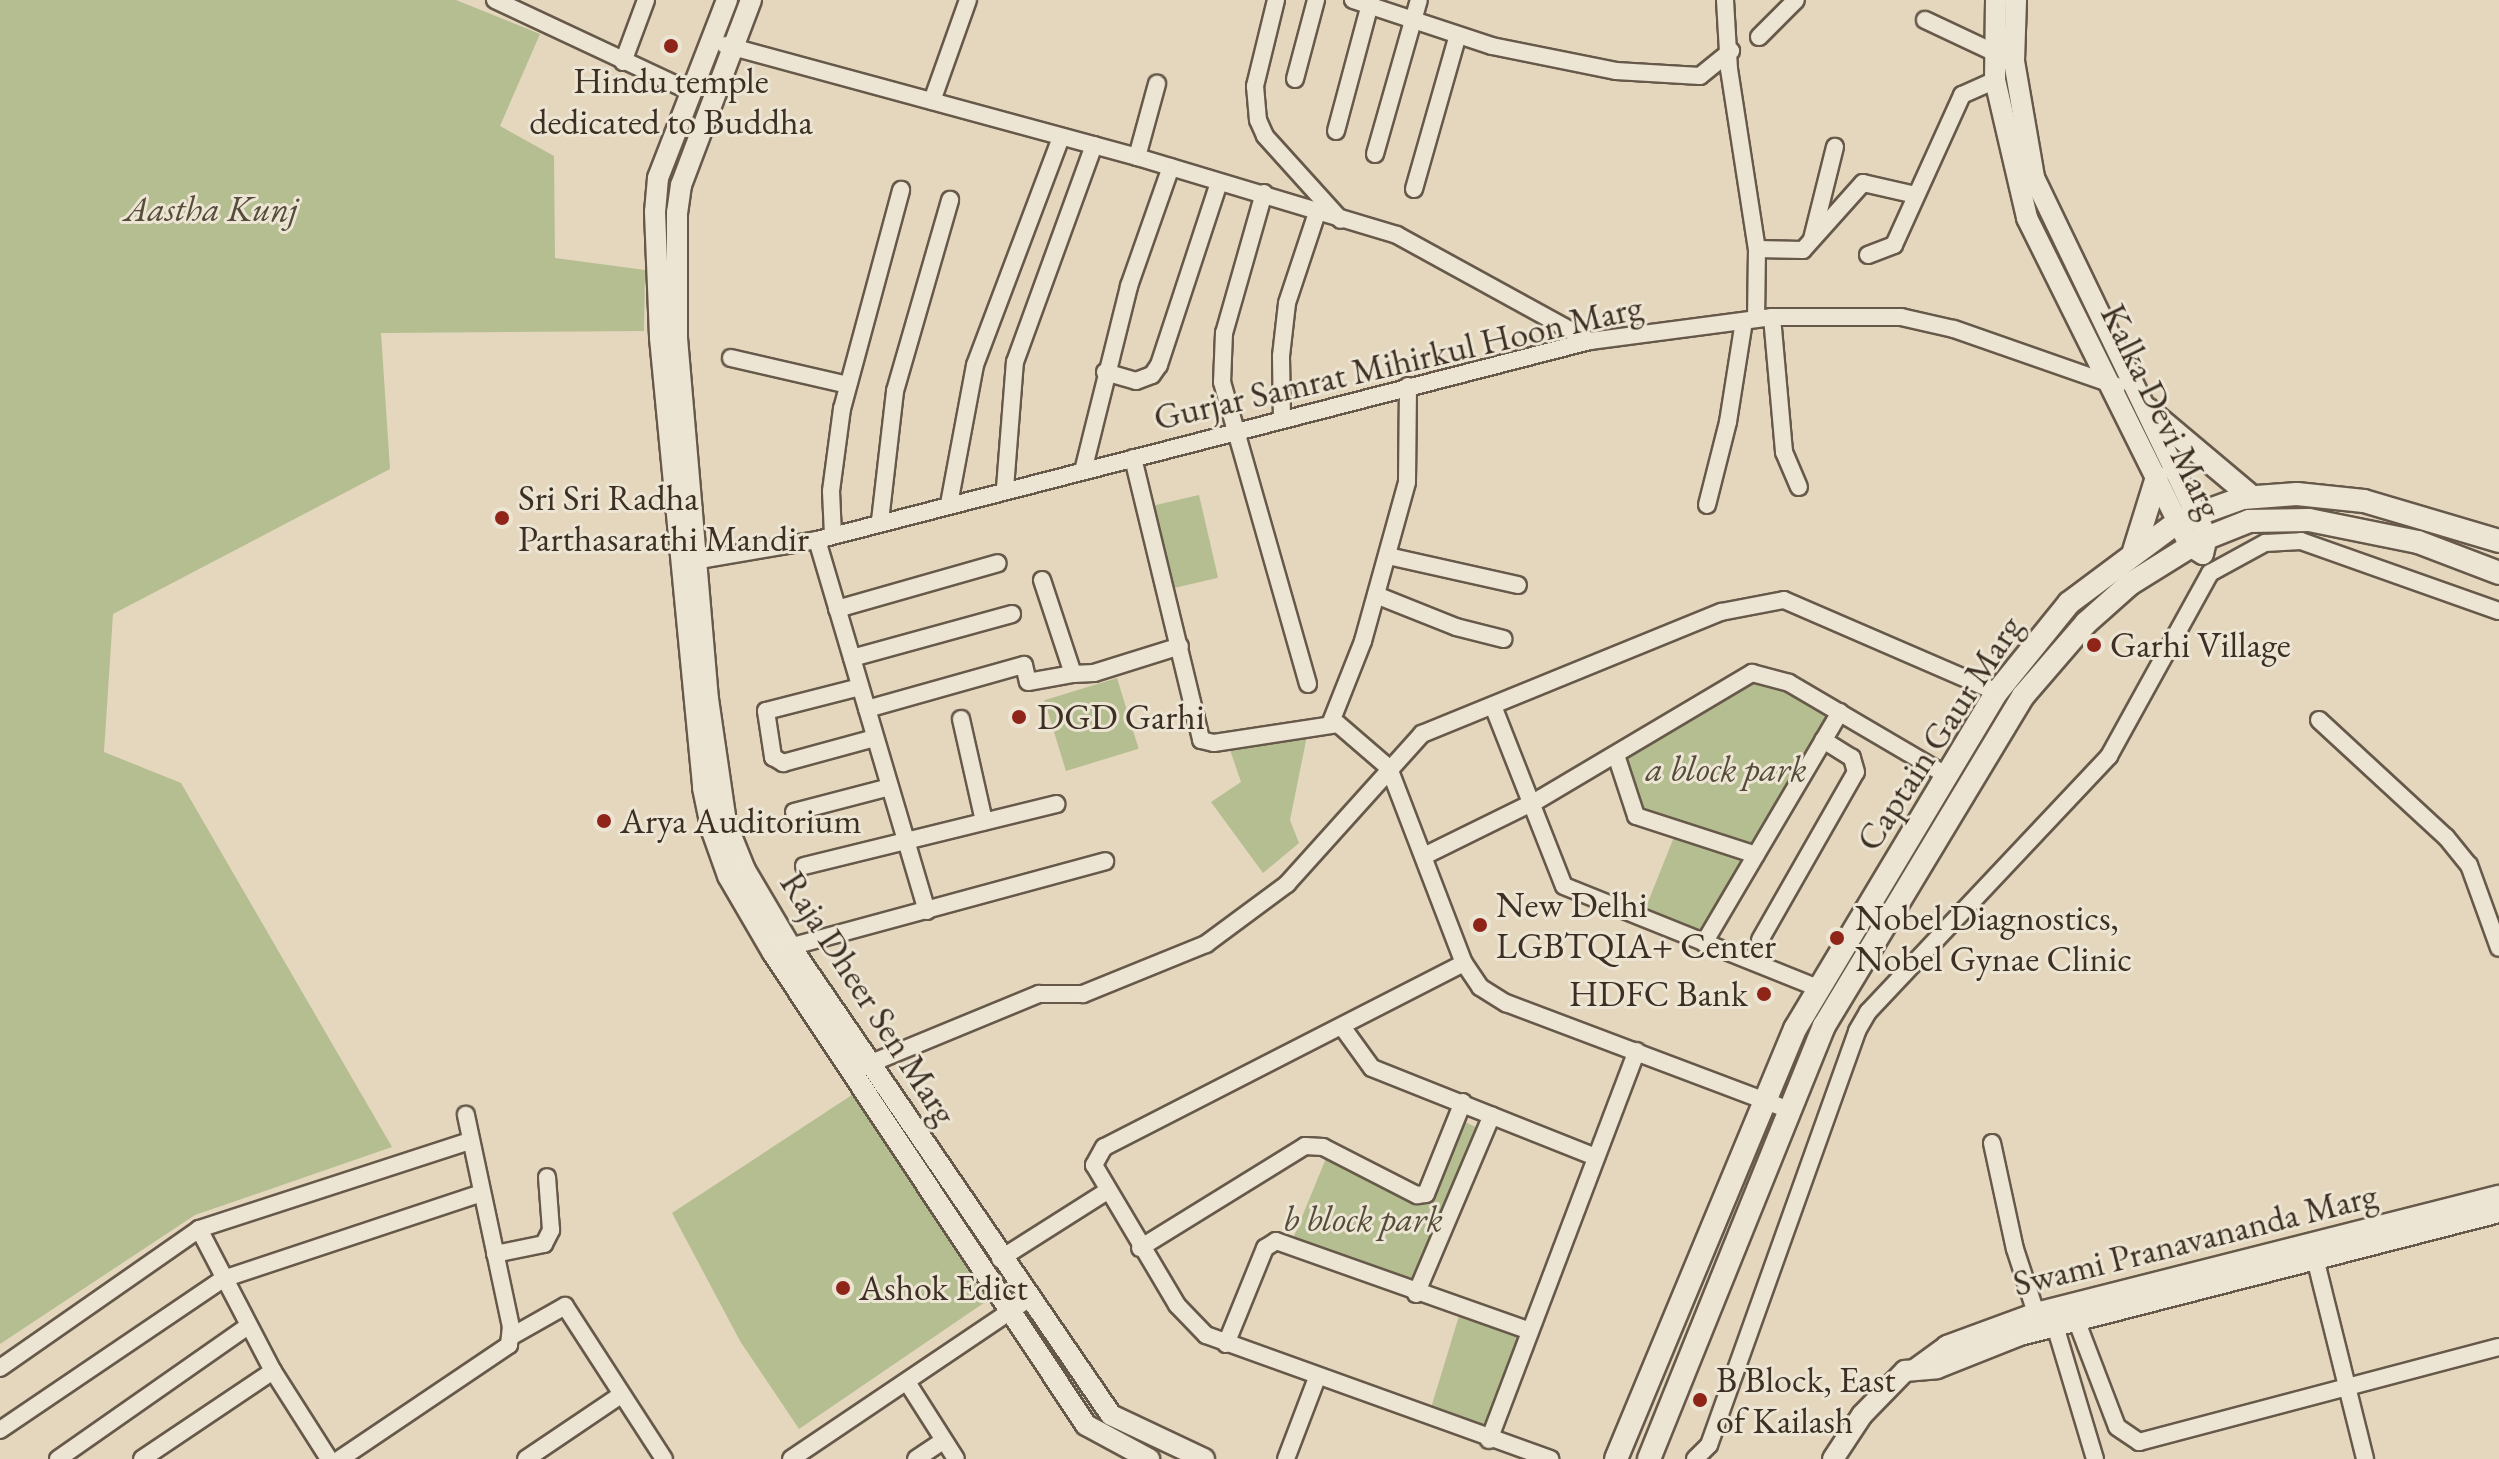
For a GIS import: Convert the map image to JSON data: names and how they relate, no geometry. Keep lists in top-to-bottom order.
{
  "streets": {
    "main road": ["Captain Gaur Marg"],
    "street": [
      "Gurjar Samrat Mihirkul Hoon Marg",
      "Kalka Devi Marg",
      "Raja Dheer Sen Marg",
      "Swami Pranavananda Marg"
    ]
  },
  "crossings": [
    ["Gurjar Samrat Mihirkul Hoon Marg", "Kalka Devi Marg"],
    ["Gurjar Samrat Mihirkul Hoon Marg", "Raja Dheer Sen Marg"],
    ["Kalka Devi Marg", "Captain Gaur Marg"]
  ],
  "parks": ["Aastha Kunj", "a block park", "b block park"],
  "places": [
    "Hindu temple dedicated to Buddha",
    "Sri Sri Radha Parthasarathi Mandir",
    "Garhi Village",
    "DGD Garhi",
    "Arya Auditorium",
    "New Delhi LGBTQIA+ Center",
    "Nobel Diagnostics, Nobel Gynae Clinic",
    "HDFC Bank",
    "Ashok Edict",
    "B Block, East of Kailash"
  ]
}
